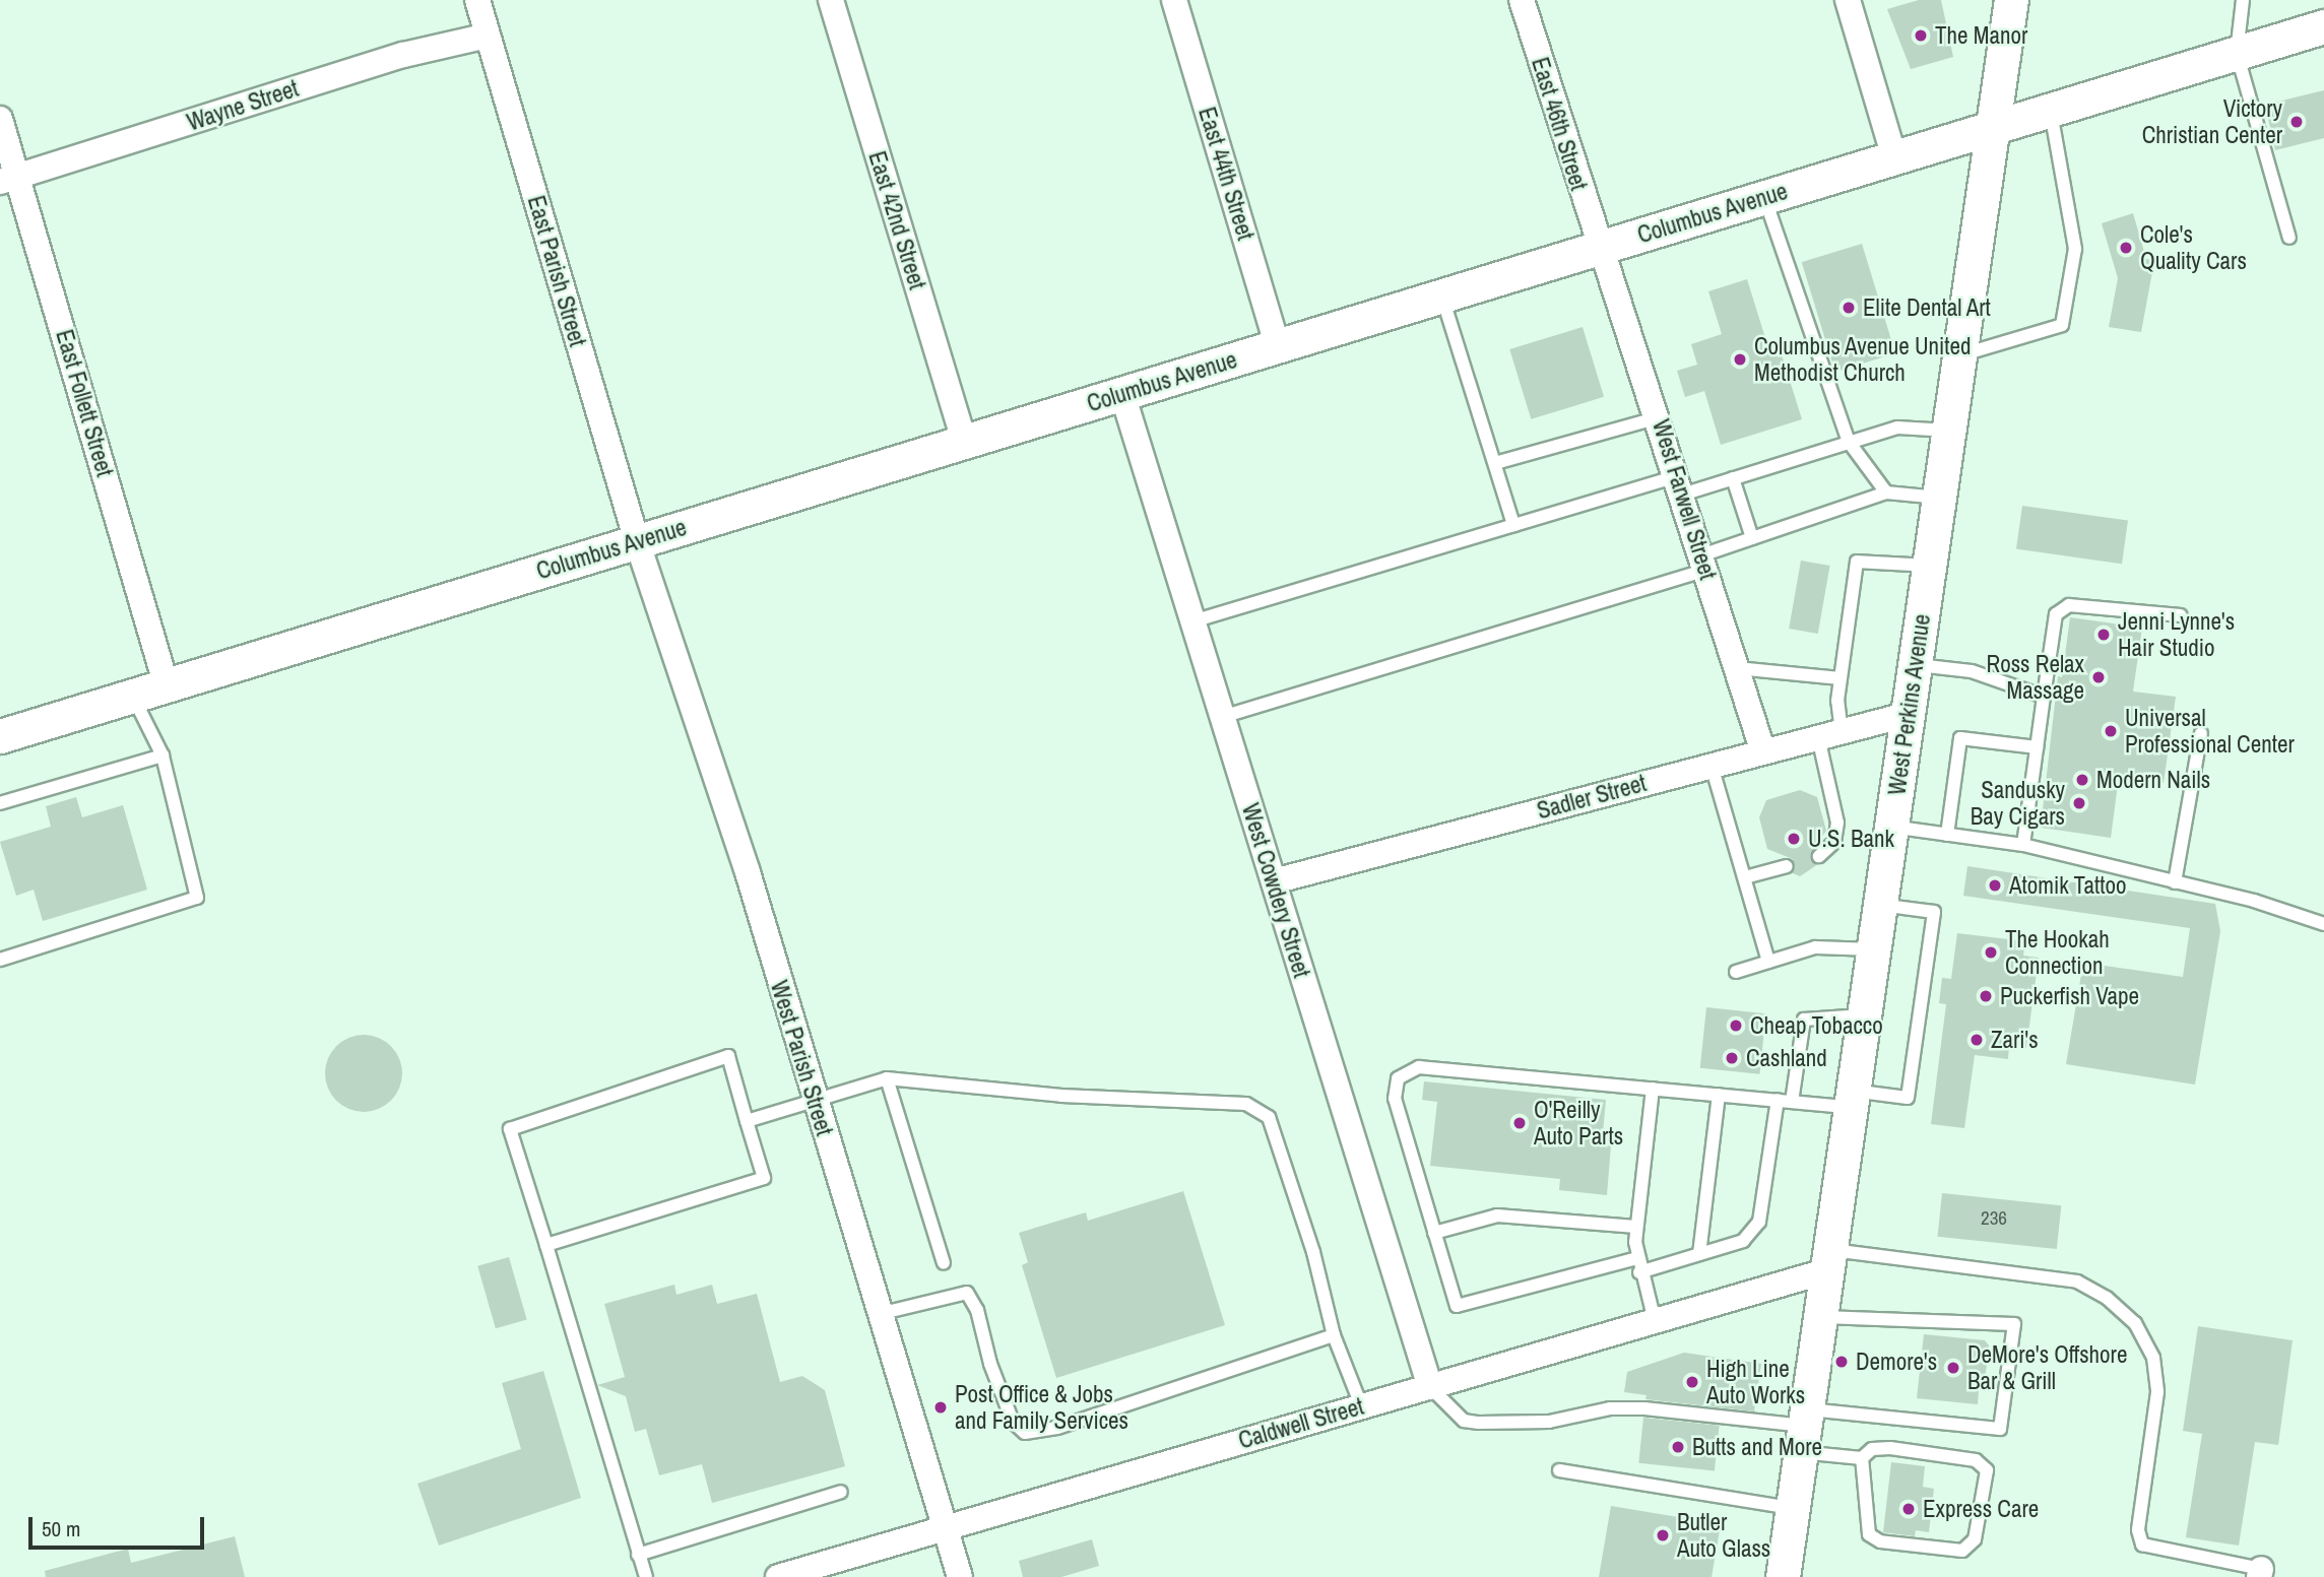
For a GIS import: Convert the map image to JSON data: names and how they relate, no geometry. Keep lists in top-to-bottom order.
{
  "streets": {
    "main road": ["Columbus Avenue", "West Perkins Avenue"],
    "street": [
      "Wayne Street",
      "East 46th Street",
      "East 44th Street",
      "East 42nd Street",
      "East Parish Street",
      "East Follett Street",
      "West Farwell Street",
      "Sadler Street",
      "West Cowdery Street",
      "West Parish Street",
      "Caldwell Street"
    ]
  },
  "crossings": [
    ["Wayne Street", "East Parish Street"],
    ["Wayne Street", "East Follett Street"],
    ["East 46th Street", "Columbus Avenue"],
    ["East 46th Street", "West Farwell Street"],
    ["East 44th Street", "Columbus Avenue"],
    ["Columbus Avenue", "East 42nd Street"],
    ["Columbus Avenue", "East Parish Street"],
    ["Columbus Avenue", "East Follett Street"],
    ["Columbus Avenue", "West Farwell Street"],
    ["Columbus Avenue", "West Perkins Avenue"],
    ["Columbus Avenue", "West Cowdery Street"],
    ["Columbus Avenue", "West Parish Street"],
    ["East Parish Street", "West Parish Street"],
    ["West Farwell Street", "Sadler Street"],
    ["West Perkins Avenue", "Sadler Street"],
    ["West Perkins Avenue", "Caldwell Street"],
    ["Sadler Street", "West Cowdery Street"],
    ["West Cowdery Street", "Caldwell Street"],
    ["West Parish Street", "Caldwell Street"]
  ],
  "places": [
    "The Manor",
    "Victory Christian Center",
    "Cole's Quality Cars",
    "Elite Dental Art",
    "Columbus Avenue United Methodist Church",
    "Jenni Lynne's Hair Studio",
    "Ross Relax Massage",
    "Universal Professional Center",
    "Modern Nails",
    "Sandusky Bay Cigars",
    "U.S. Bank",
    "Atomik Tattoo",
    "The Hookah Connection",
    "Puckerfish Vape",
    "Cheap Tobacco",
    "Zari's",
    "Cashland",
    "O'Reilly Auto Parts",
    "Demore's",
    "DeMore's Offshore Bar & Grill",
    "High Line Auto Works",
    "Post Office & Jobs and Family Services",
    "Butts and More",
    "Express Care",
    "Butler Auto Glass"
  ],
  "house_numbers": ["236"],
  "scale_bar": "50 m"
}
